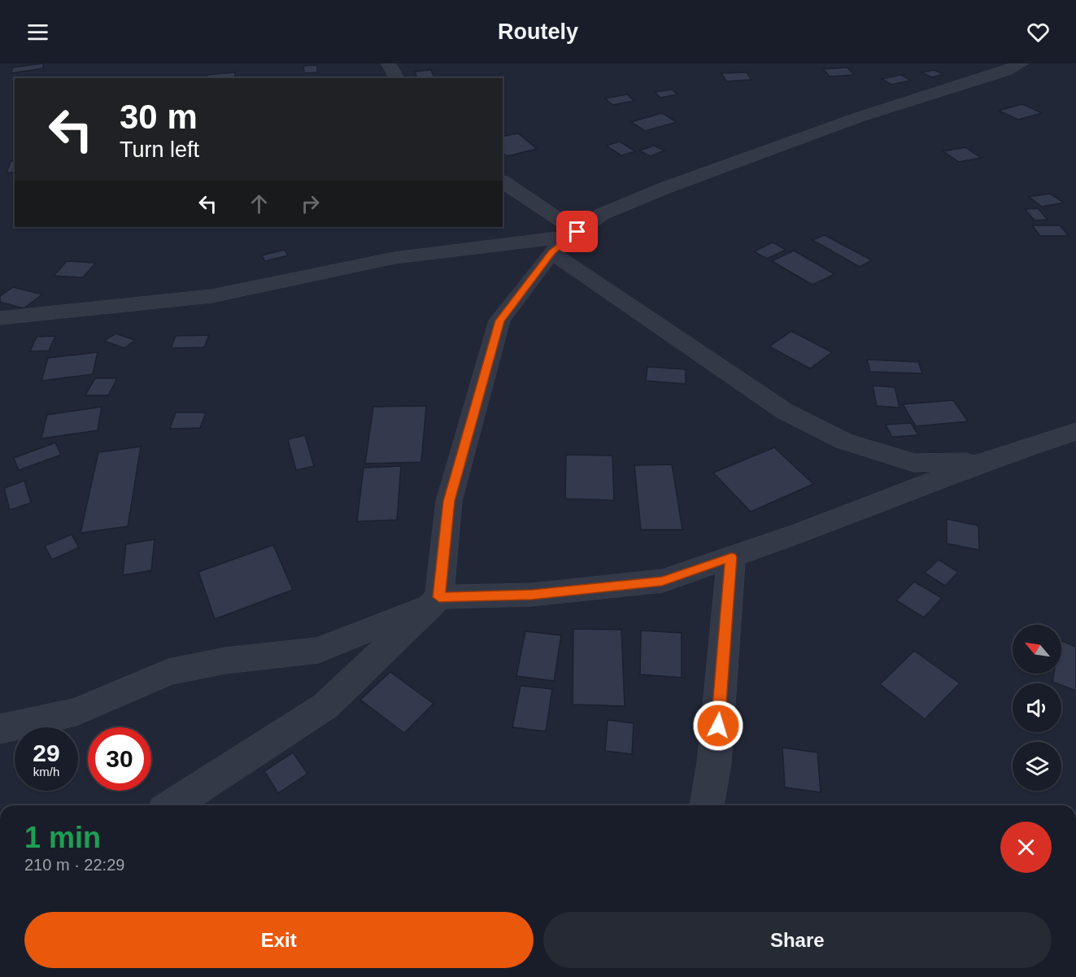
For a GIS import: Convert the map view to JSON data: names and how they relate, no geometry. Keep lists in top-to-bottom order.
{
  "north": "top left",
  "page": {
    "header": "Routely",
    "turn": ["30 m", "Turn left"],
    "speed": "29 km/h",
    "limit": "30",
    "heading": ["1 min", "210 m · 22:29"],
    "buttons": ["Exit", "Share"]
  }
}
